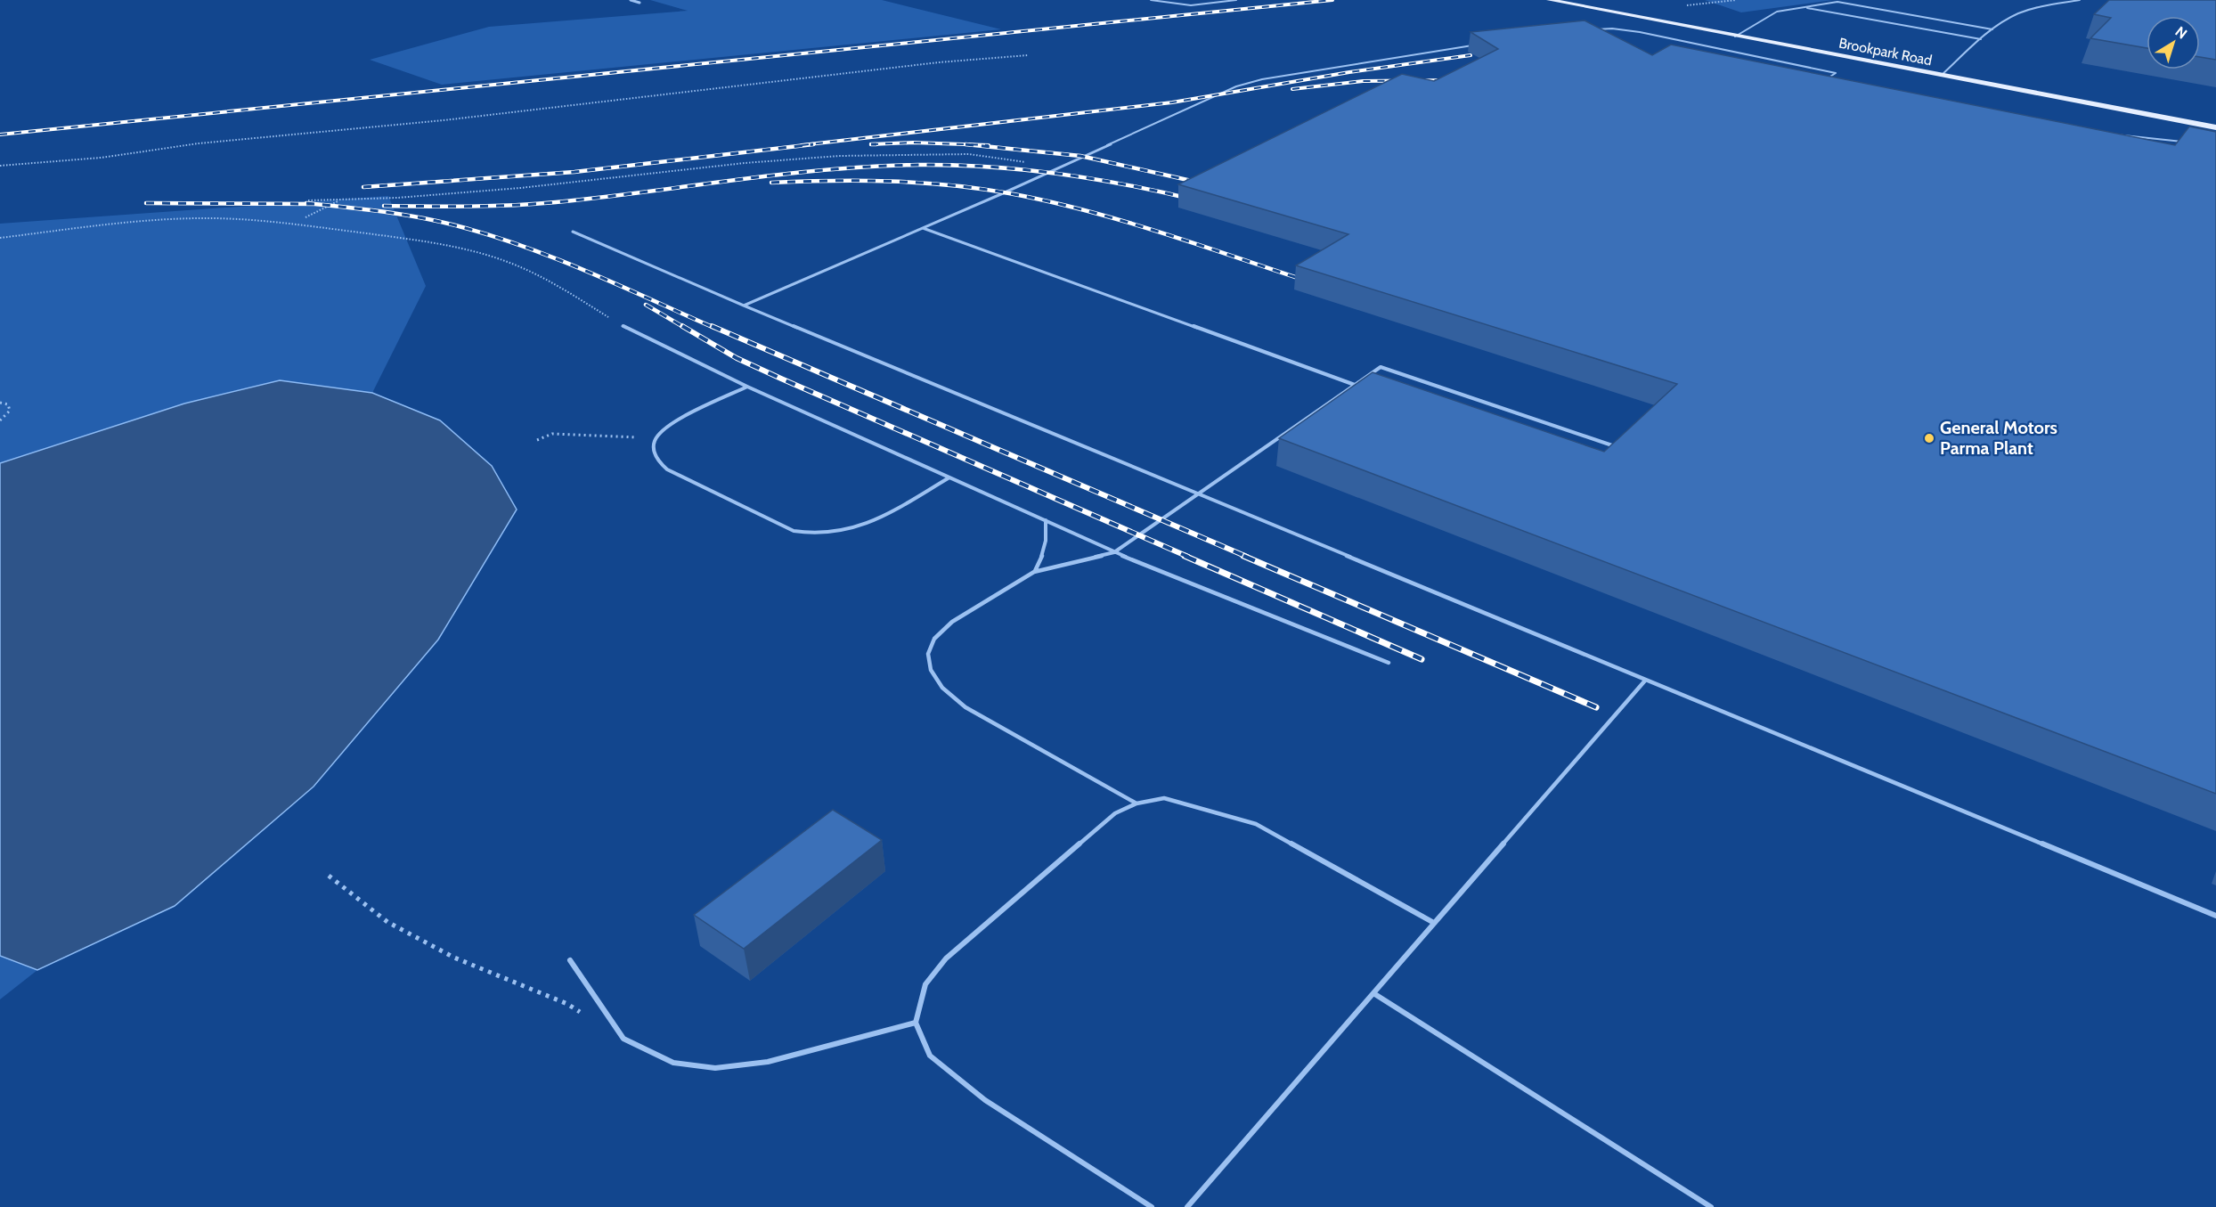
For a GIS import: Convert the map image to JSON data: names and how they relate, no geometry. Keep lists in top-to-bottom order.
{
  "streets": {
    "main road": ["Brookpark Road"]
  },
  "places": ["General Motors Parma Plant"],
  "north": "top right"
}
